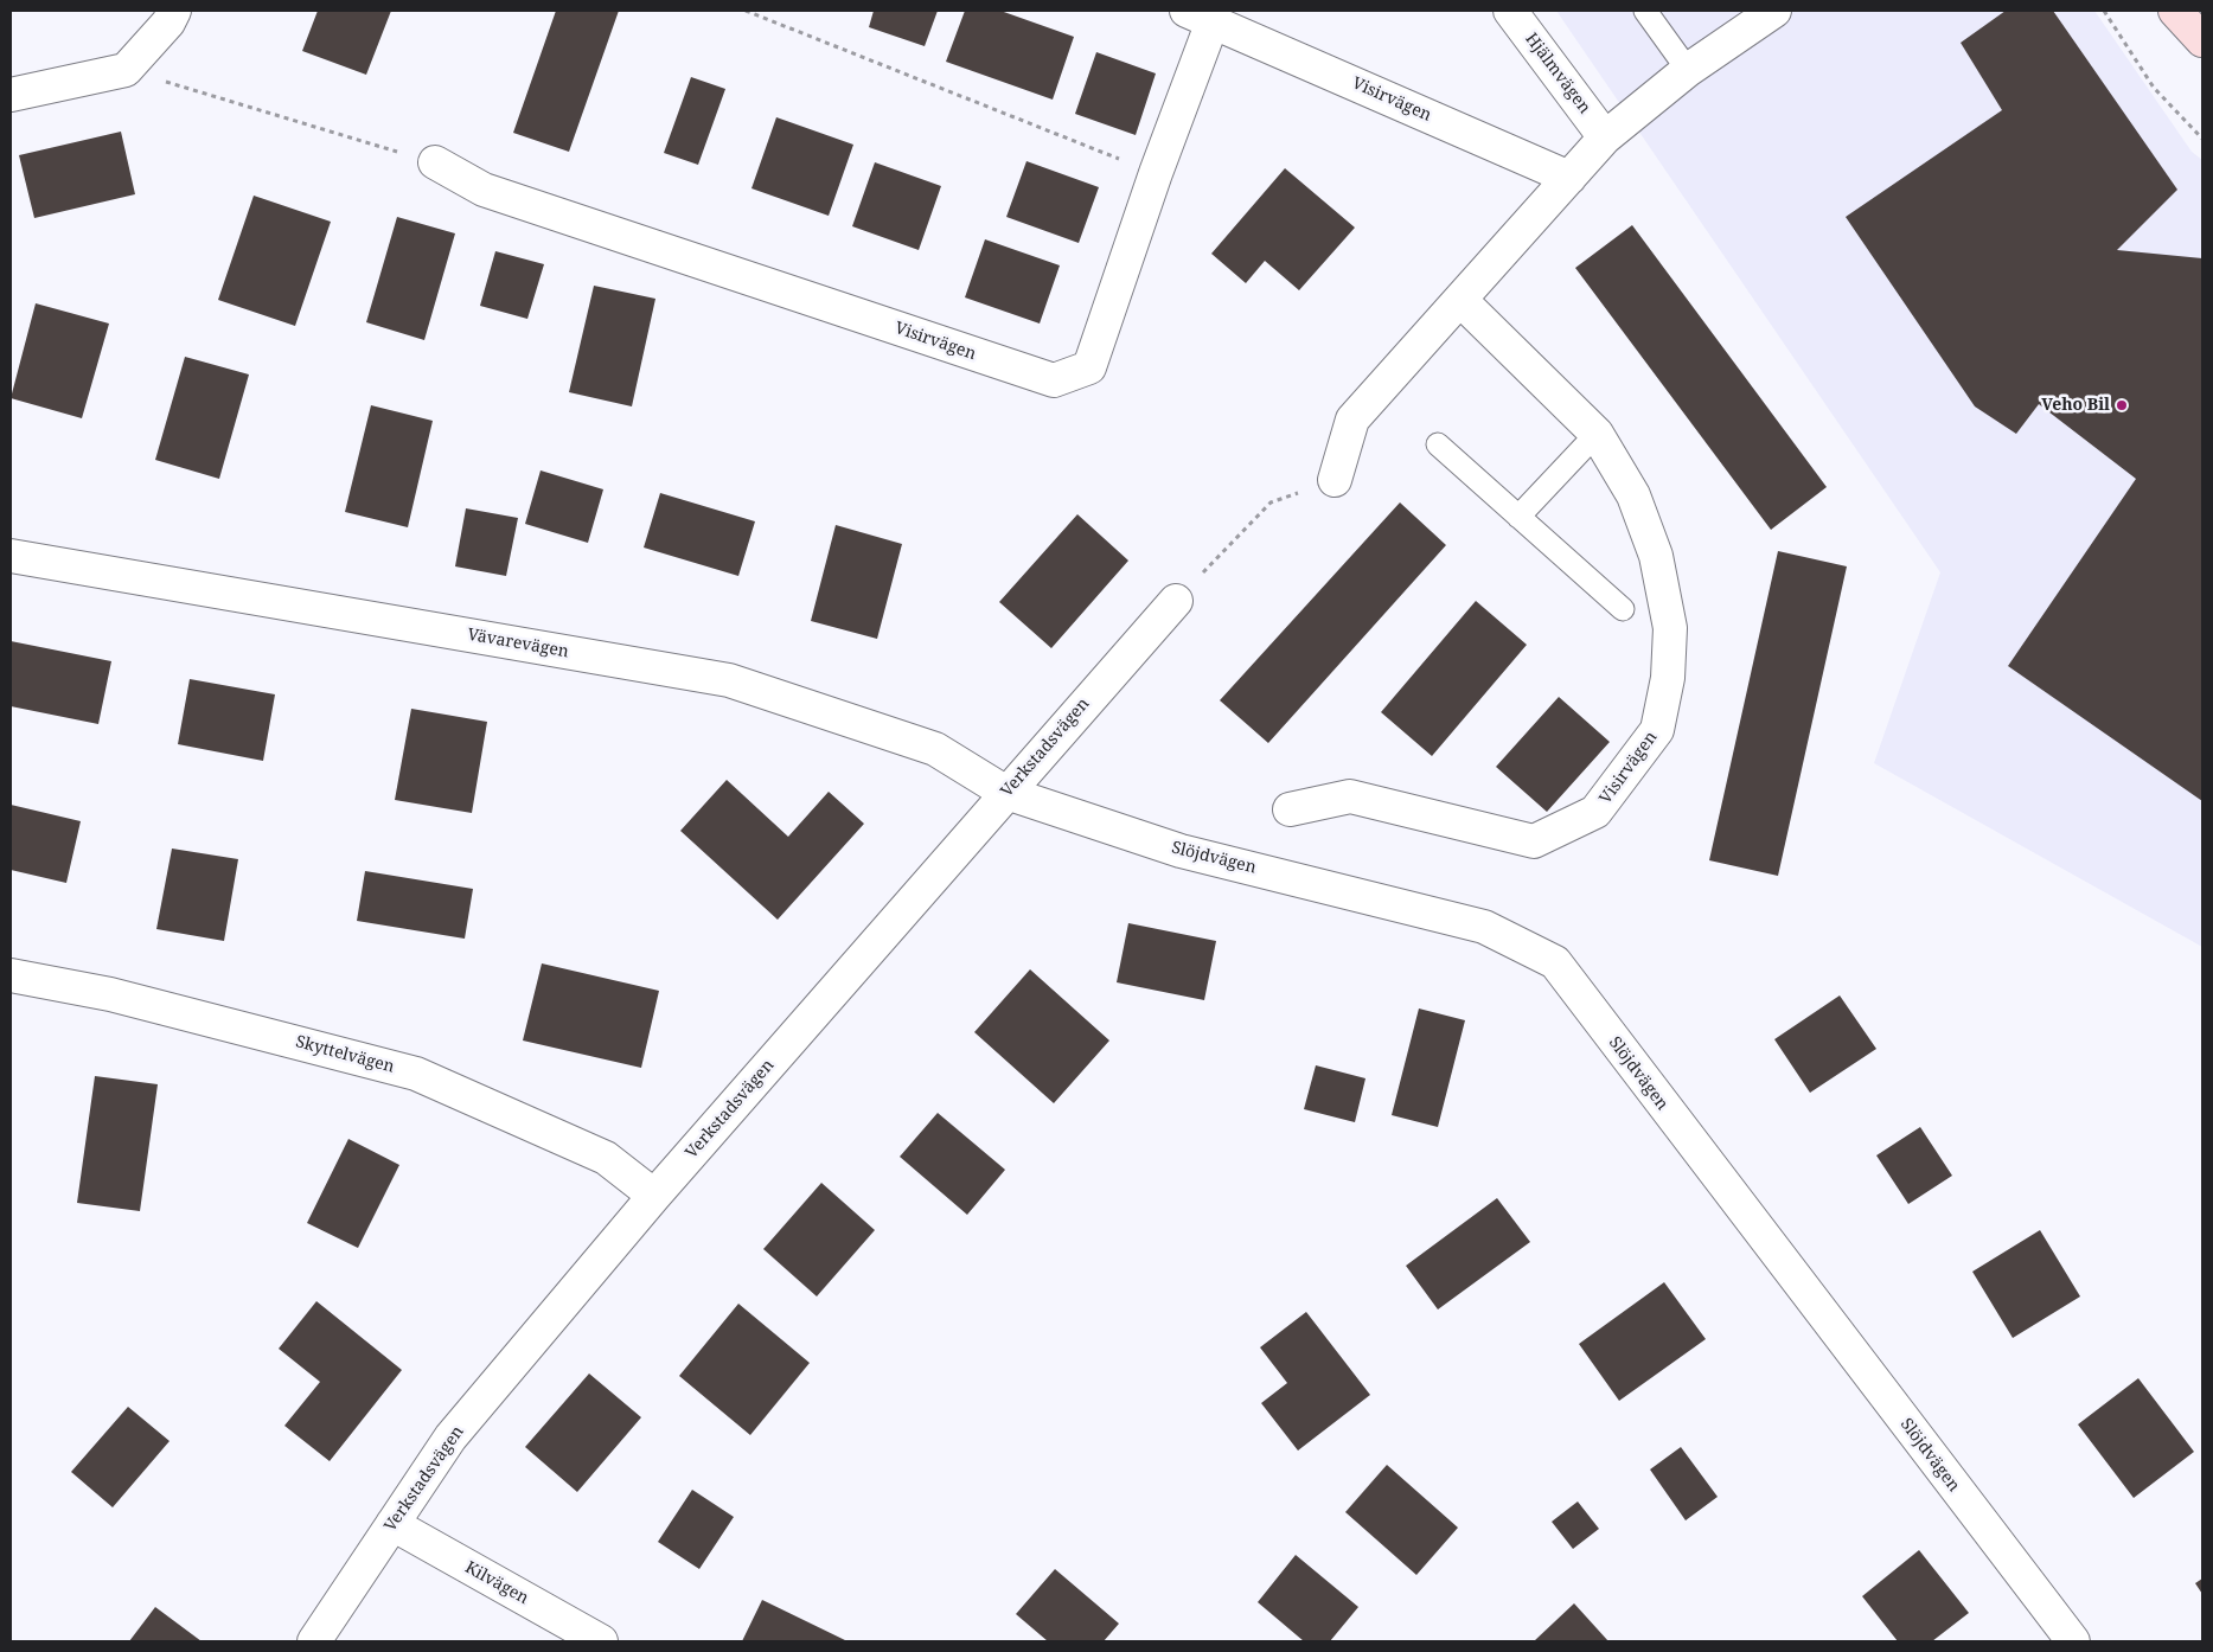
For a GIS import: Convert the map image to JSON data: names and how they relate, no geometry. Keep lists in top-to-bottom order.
{
  "streets": {
    "street": [
      "Hjälmvägen",
      "Visirvägen",
      "Vävarevägen",
      "Verkstadsvägen",
      "Slöjdvägen",
      "Skyttelvägen",
      "Kilvägen"
    ]
  },
  "crossings": [
    ["Vävarevägen", "Verkstadsvägen"],
    ["Vävarevägen", "Slöjdvägen"],
    ["Verkstadsvägen", "Slöjdvägen"],
    ["Verkstadsvägen", "Skyttelvägen"],
    ["Verkstadsvägen", "Kilvägen"]
  ],
  "places": ["Veho Bil"]
}
